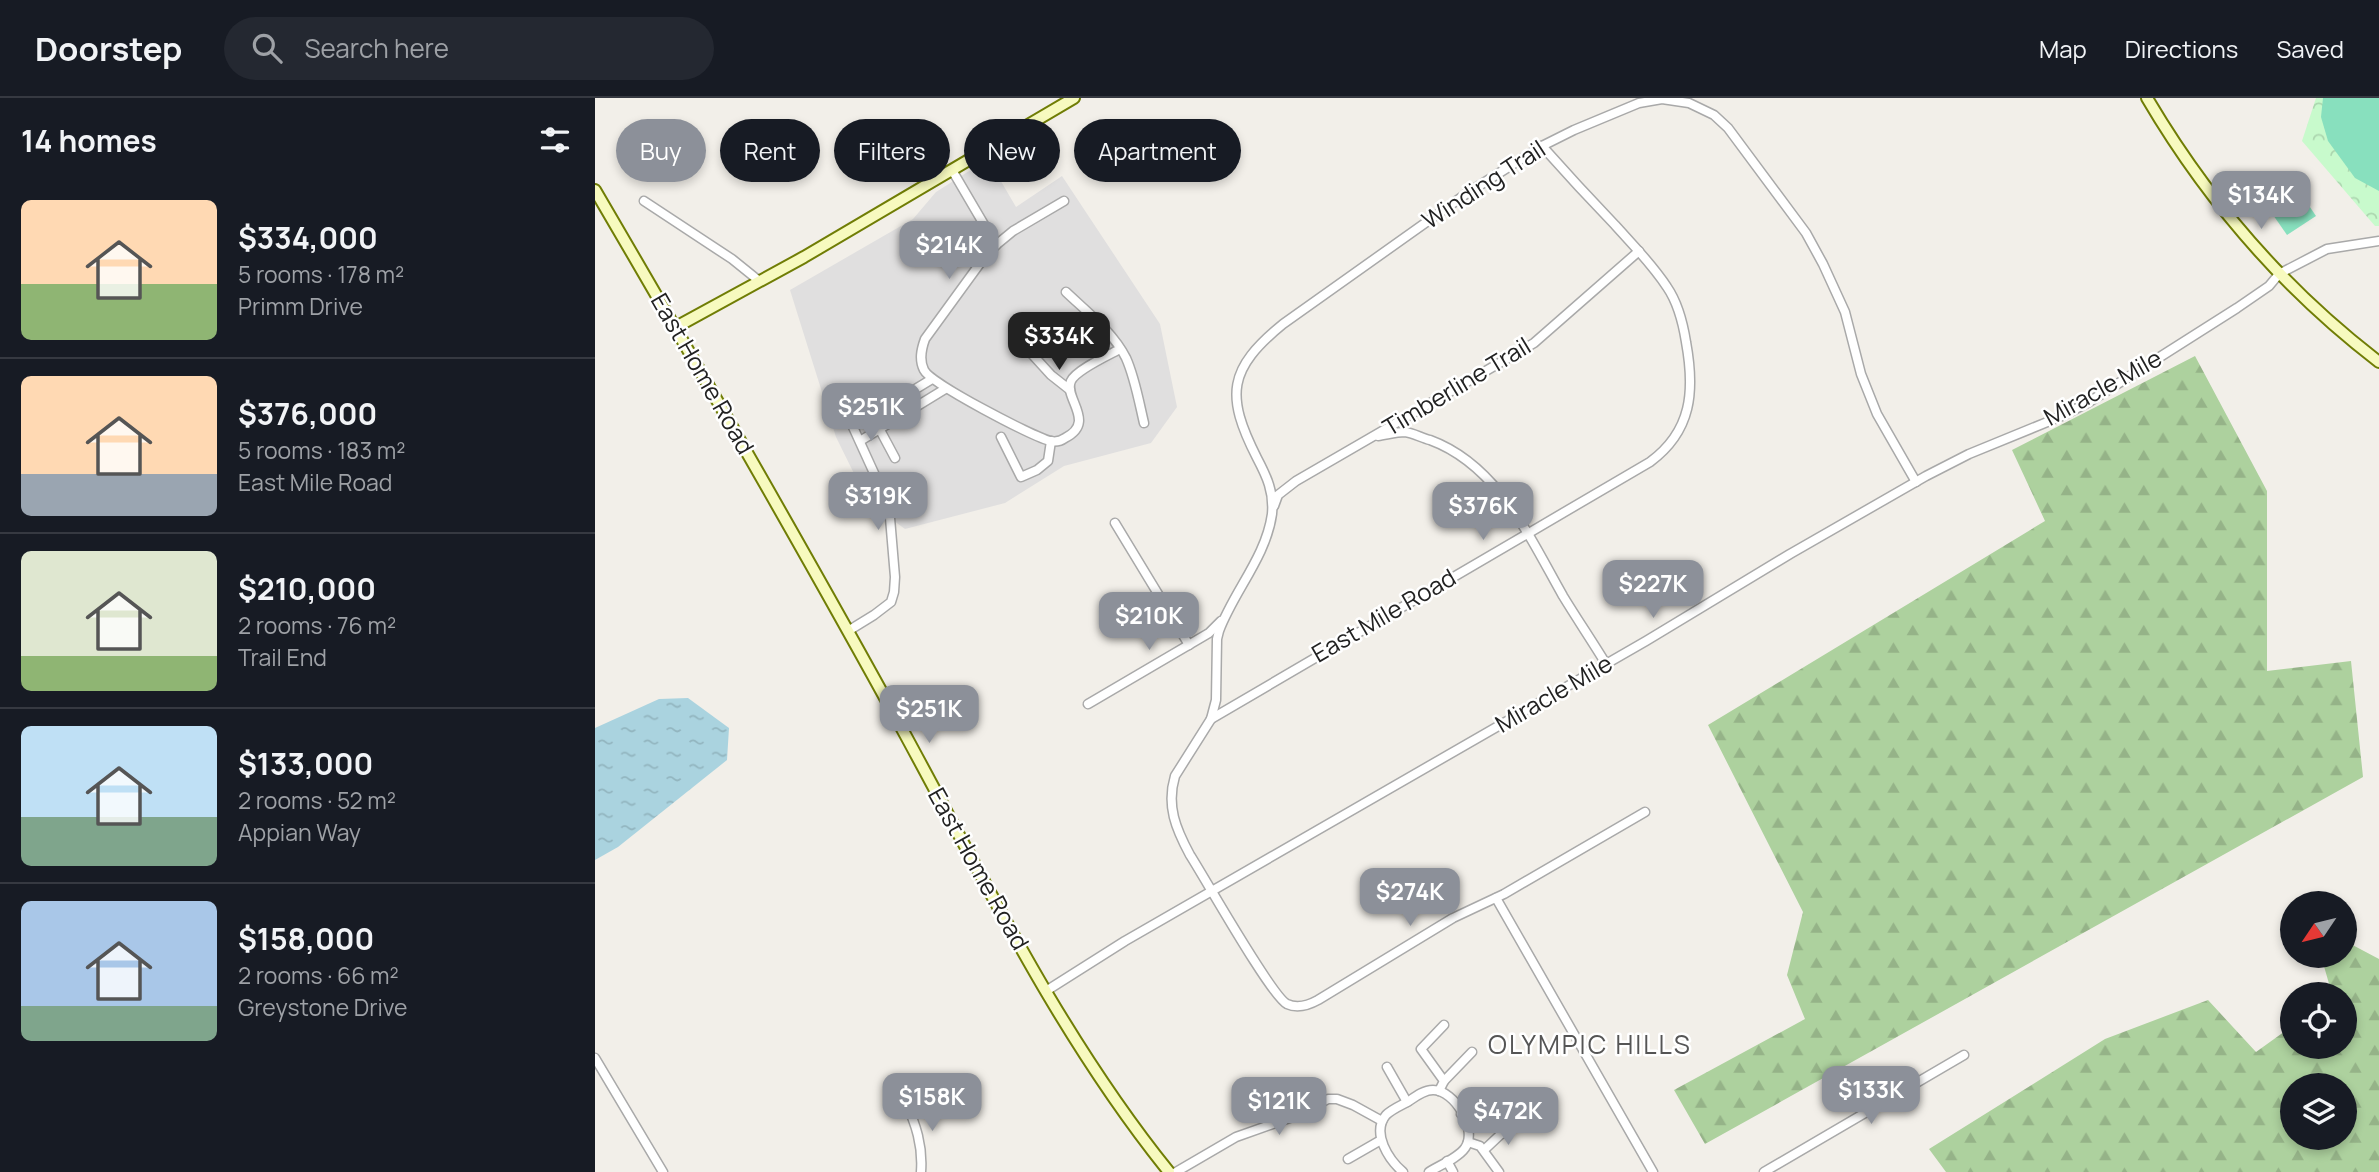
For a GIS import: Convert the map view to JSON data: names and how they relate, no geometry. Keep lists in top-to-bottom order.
{
  "streets": {
    "street": [
      "Winding Trail",
      "East Home Road",
      "Timberline Trail",
      "Miracle Mile",
      "East Mile Road"
    ]
  },
  "crossings": [
    ["Winding Trail", "Timberline Trail"],
    ["Winding Trail", "Miracle Mile"],
    ["Winding Trail", "East Mile Road"],
    ["East Home Road", "Miracle Mile"],
    ["Timberline Trail", "East Mile Road"],
    ["Miracle Mile", "East Mile Road"]
  ],
  "districts": ["OLYMPIC HILLS"],
  "north": "bottom left",
  "page": {
    "header": "Doorstep",
    "search": "Search here",
    "nav": ["Map", "Directions", "Saved"],
    "heading": "14 homes",
    "chip": [
      "Buy",
      "Rent",
      "Filters",
      "New",
      "Apartment"
    ],
    "price": [
      "$134K",
      "$214K",
      "$334K",
      "$251K",
      "$319K",
      "$376K",
      "$227K",
      "$210K",
      "$251K",
      "$274K",
      "$133K",
      "$158K",
      "$121K",
      "$472K"
    ],
    "list": [
      {
        "name": "$334,000",
        "note": "5 rooms · 178 m² · Primm Drive"
      },
      {
        "name": "$376,000",
        "note": "5 rooms · 183 m² · East Mile Road"
      },
      {
        "name": "$210,000",
        "note": "2 rooms · 76 m² · Trail End"
      },
      {
        "name": "$133,000",
        "note": "2 rooms · 52 m² · Appian Way"
      },
      {
        "name": "$158,000",
        "note": "2 rooms · 66 m² · Greystone Drive"
      }
    ]
  }
}
